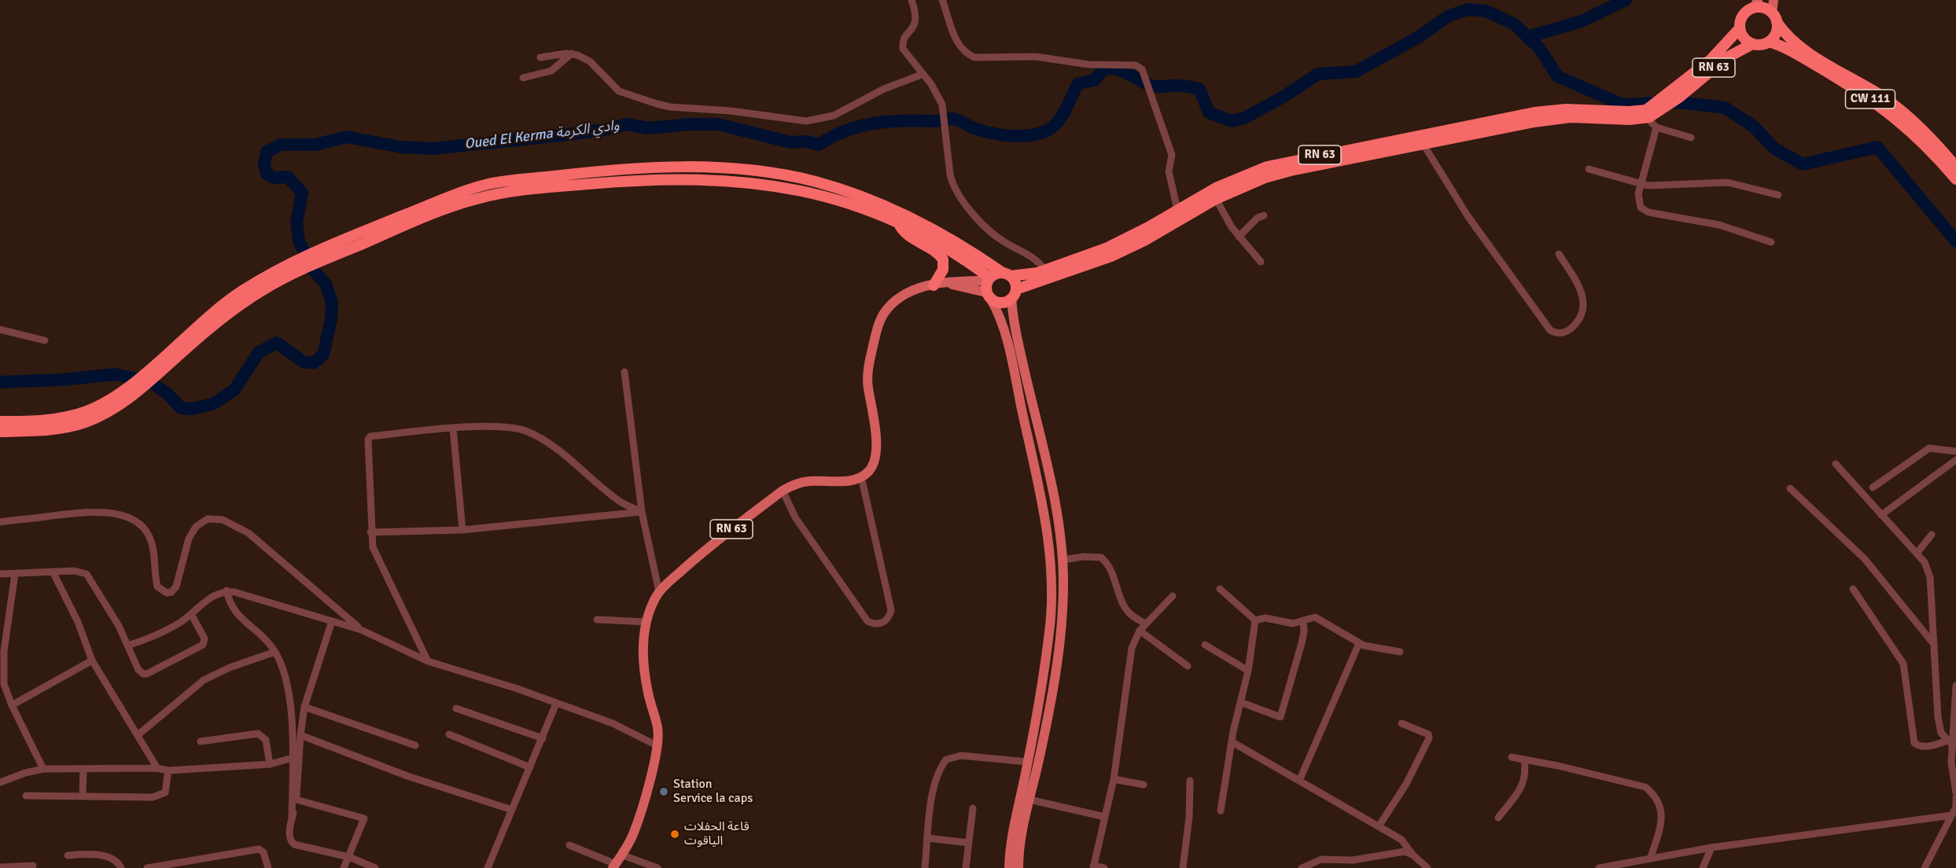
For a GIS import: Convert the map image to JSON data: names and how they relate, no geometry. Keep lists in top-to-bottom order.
{
  "streets": {
    "highway": ["RN 63", "CW 111"]
  },
  "crossings": [
    ["RN 63", "CW 111"]
  ],
  "water": ["Oued El Kerma وادي الكرمة"],
  "places": ["Station Service la caps", "قاعة الحفلات الياقوت"]
}
